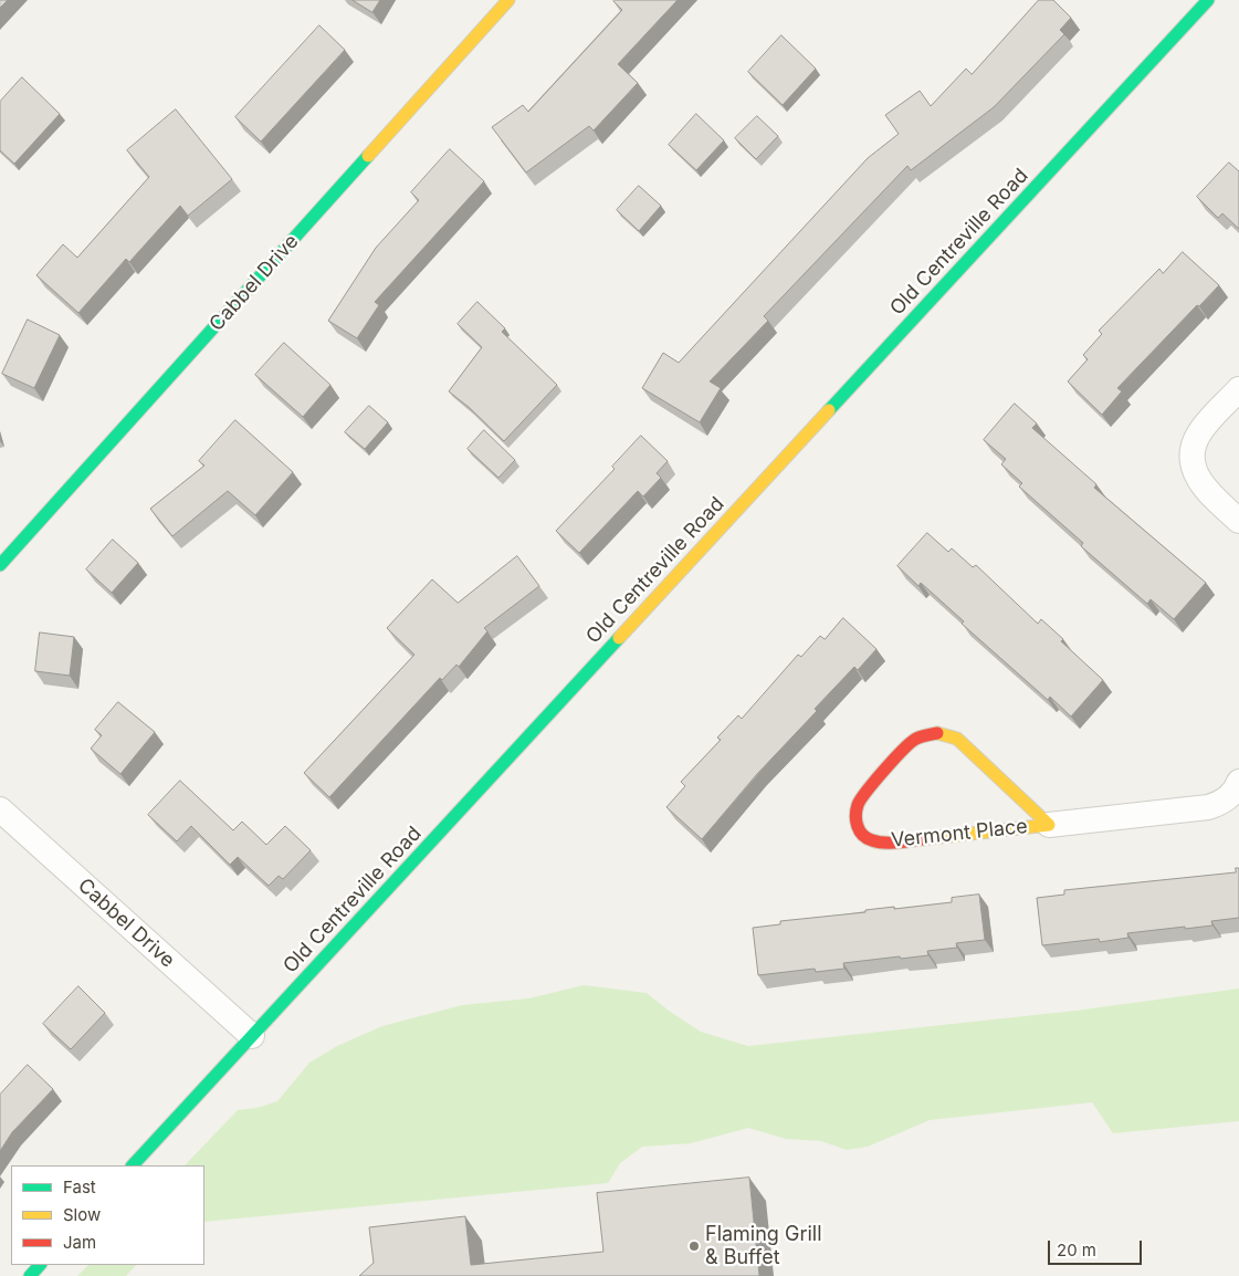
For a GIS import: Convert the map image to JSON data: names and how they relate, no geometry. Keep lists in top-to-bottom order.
{
  "streets": {
    "street": ["Old Centreville Road", "Cabbel Drive", "Vermont Place"]
  },
  "crossings": [
    ["Old Centreville Road", "Cabbel Drive"]
  ],
  "places": ["Flaming Grill & Buffet"],
  "legend": ["Fast", "Slow", "Jam"],
  "scale_bar": "20 m"
}
